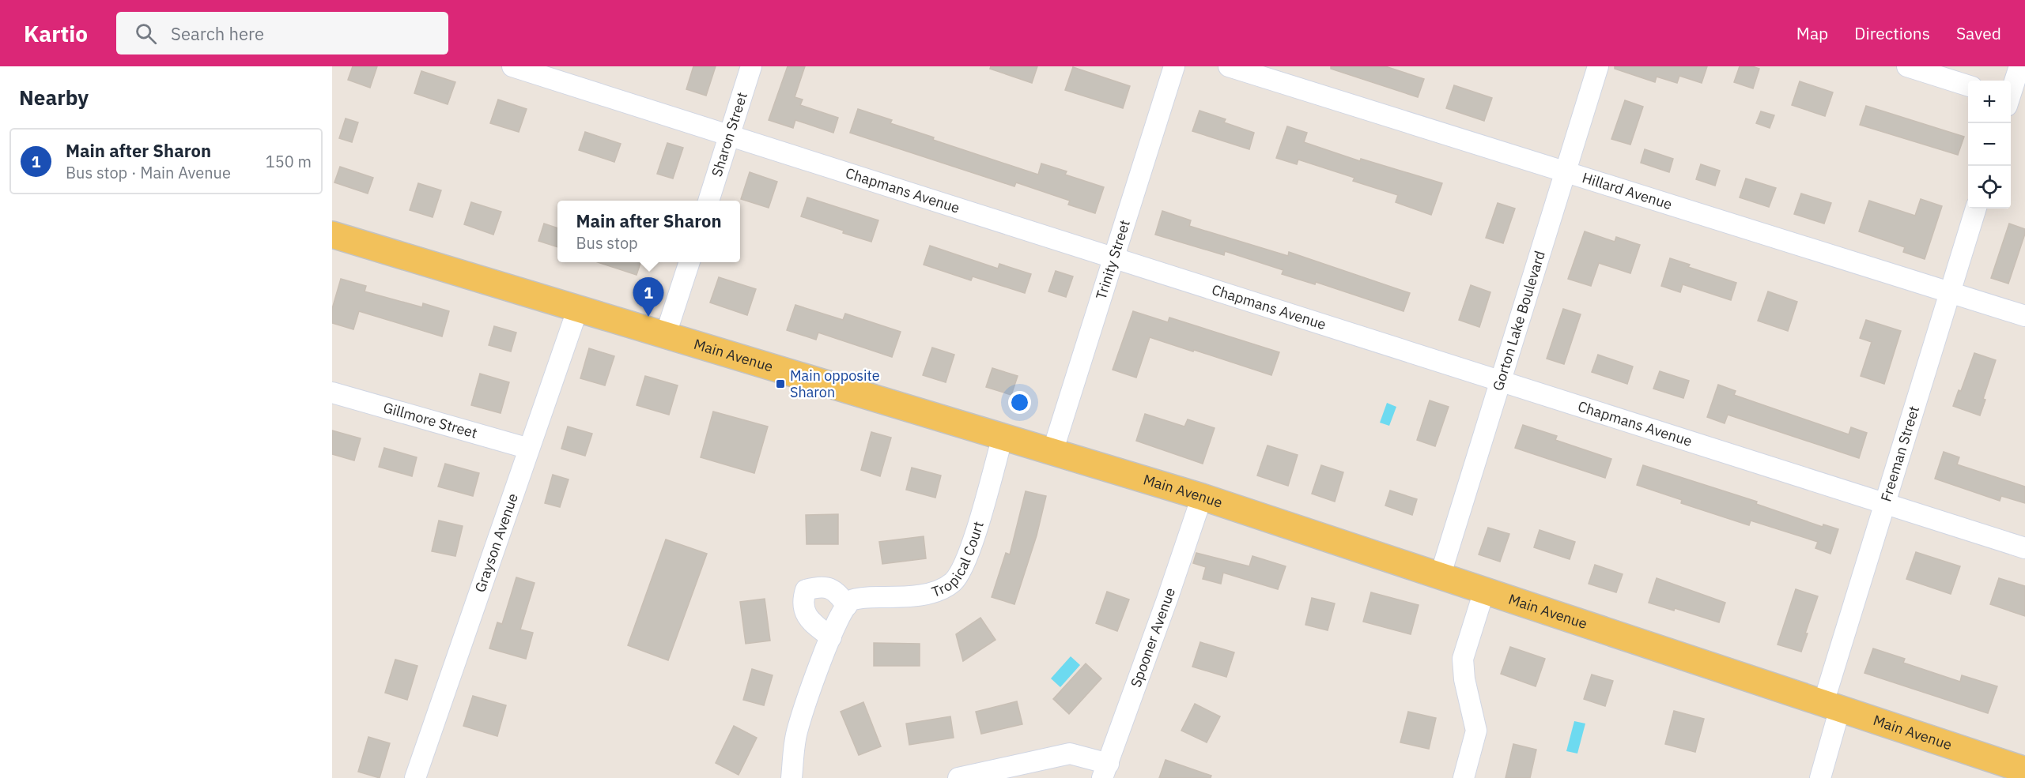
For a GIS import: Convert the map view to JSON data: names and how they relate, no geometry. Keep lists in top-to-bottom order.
{
  "streets": {
    "main road": ["Main Avenue"],
    "street": [
      "Sharon Street",
      "Chapmans Avenue",
      "Hillard Avenue",
      "Trinity Street",
      "Gorton Lake Boulevard",
      "Gillmore Street",
      "Freeman Street",
      "Grayson Avenue",
      "Tropical Court",
      "Spooner Avenue"
    ]
  },
  "crossings": [
    ["Sharon Street", "Chapmans Avenue"],
    ["Chapmans Avenue", "Trinity Street"],
    ["Chapmans Avenue", "Gorton Lake Boulevard"],
    ["Chapmans Avenue", "Freeman Street"],
    ["Hillard Avenue", "Gorton Lake Boulevard"],
    ["Hillard Avenue", "Freeman Street"],
    ["Trinity Street", "Main Avenue"],
    ["Gorton Lake Boulevard", "Main Avenue"],
    ["Main Avenue", "Freeman Street"],
    ["Main Avenue", "Grayson Avenue"],
    ["Main Avenue", "Tropical Court"],
    ["Main Avenue", "Spooner Avenue"],
    ["Gillmore Street", "Grayson Avenue"]
  ],
  "places": {
    "transit": ["Main opposite Sharon"]
  },
  "page": {
    "header": "Kartio",
    "search": "Search here",
    "nav": ["Map", "Directions", "Saved"],
    "heading": "Nearby",
    "map_buttons": ["+", "−"],
    "list": [
      {
        "mark": "1",
        "name": "Main after Sharon",
        "note": "Bus stop · Main Avenue",
        "value": "150 m"
      }
    ],
    "popup": ["Main after Sharon", "Bus stop"],
    "pins": "1"
  }
}
